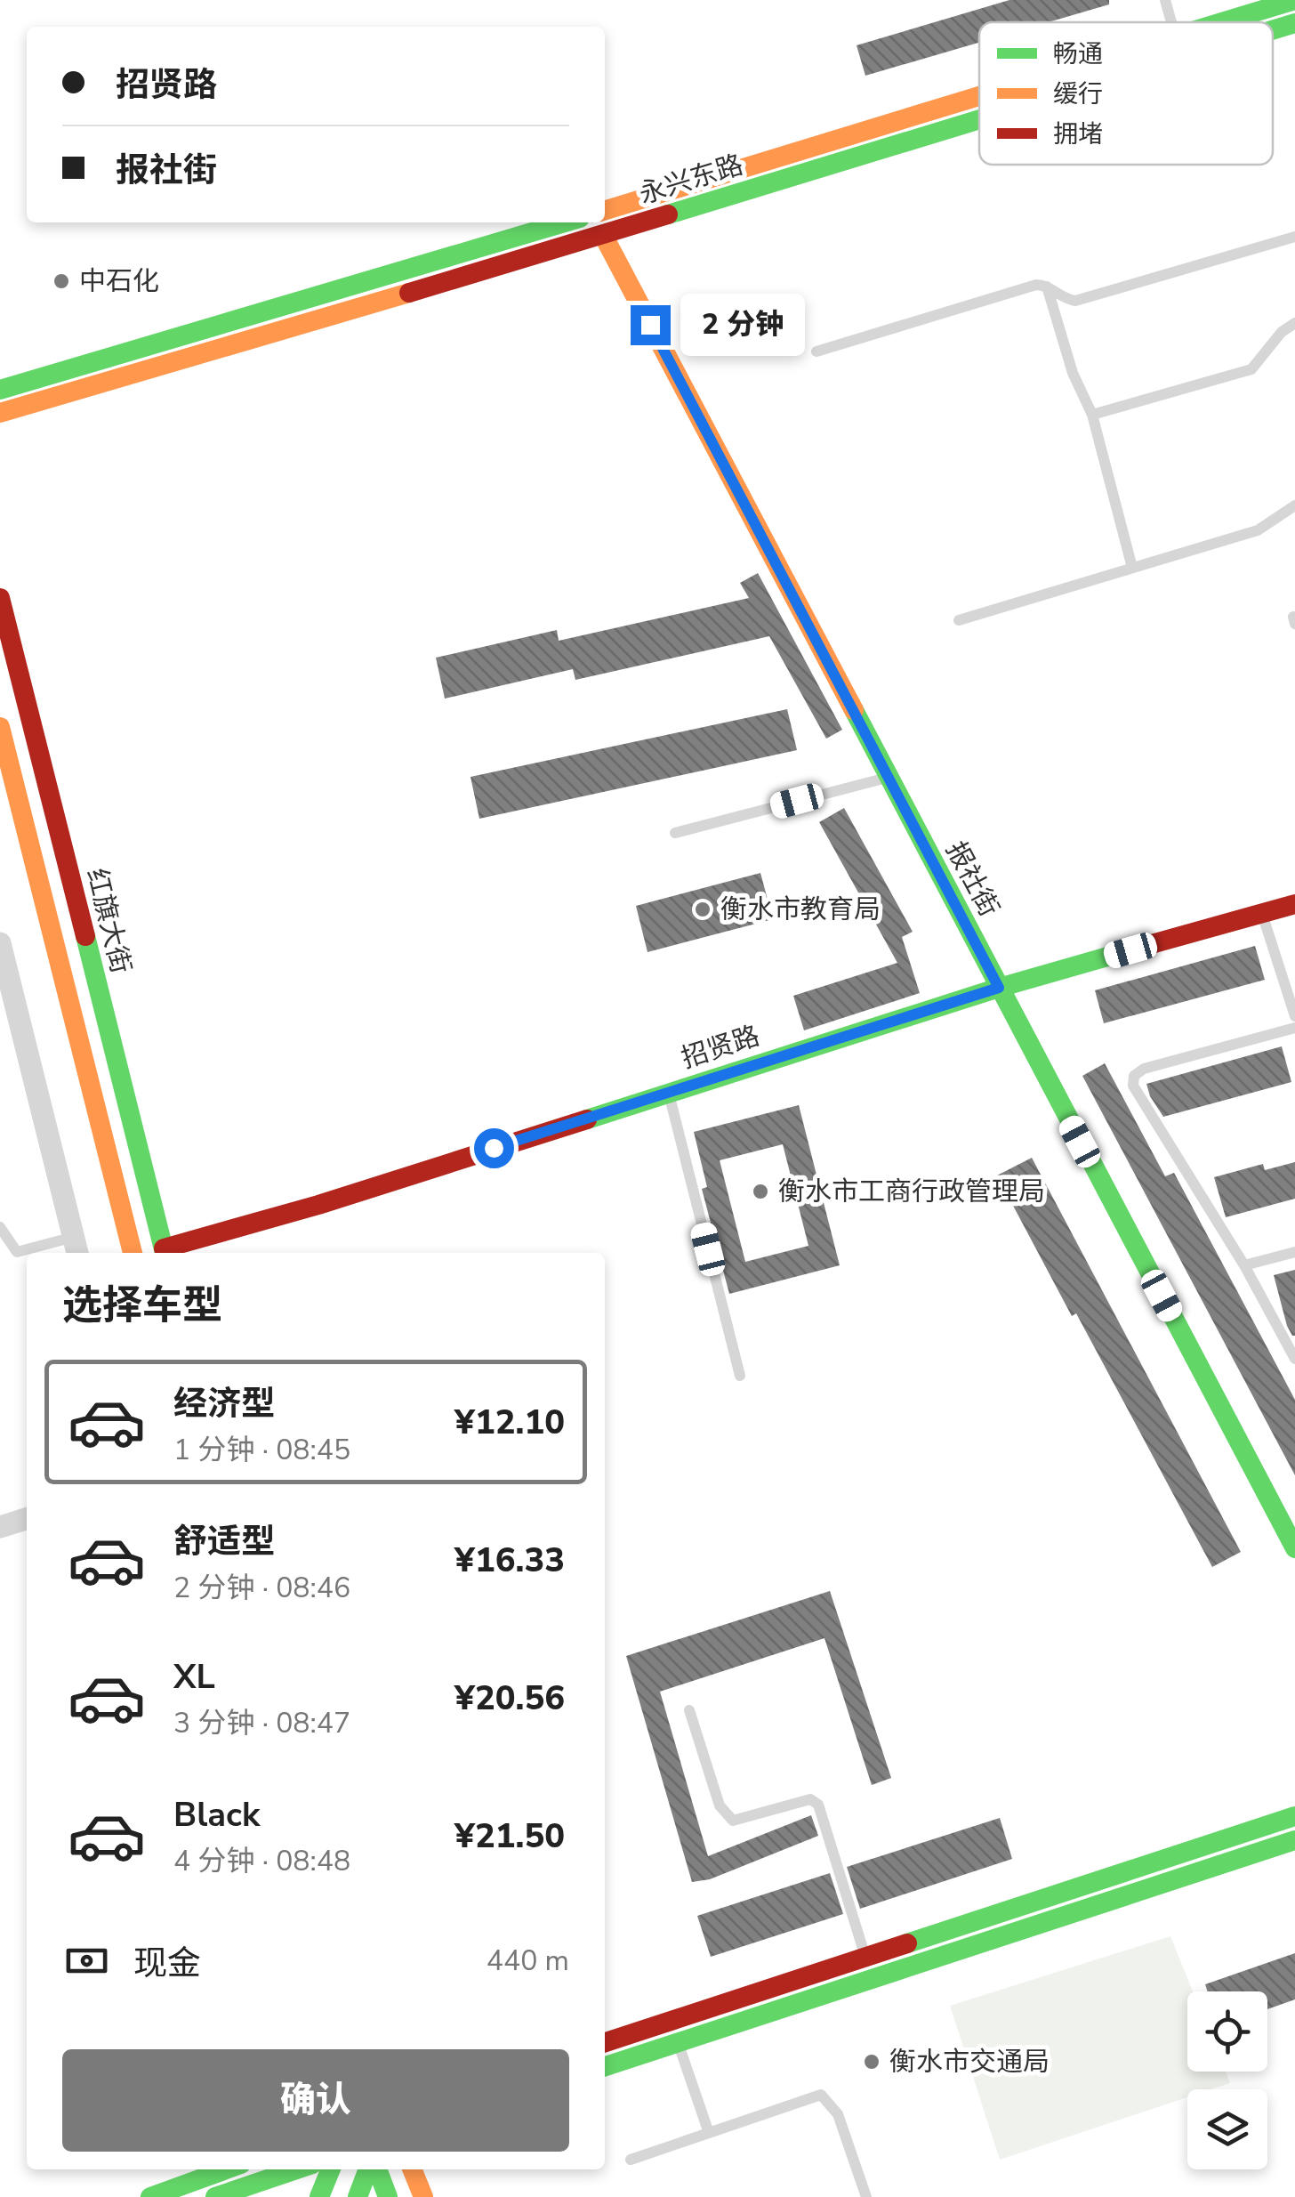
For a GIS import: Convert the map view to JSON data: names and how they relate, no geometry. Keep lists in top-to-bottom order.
{
  "streets": {
    "main road": [
      "永兴东路",
      "报社街",
      "红旗大街",
      "招贤路"
    ]
  },
  "crossings": [
    ["永兴东路", "报社街"],
    ["报社街", "招贤路"],
    ["红旗大街", "招贤路"]
  ],
  "places": [
    "中石化",
    "衡水市教育局",
    "衡水市工商行政管理局",
    "衡水市交通局"
  ],
  "legend": ["畅通", "缓行", "拥堵"],
  "page": {
    "banner": ["招贤路", "报社街"],
    "bubble": "2 分钟",
    "heading": "选择车型",
    "list": [
      {
        "name": "经济型",
        "note": "1 分钟 · 08:45",
        "value": "¥12.10"
      },
      {
        "name": "舒适型",
        "note": "2 分钟 · 08:46",
        "value": "¥16.33"
      },
      {
        "name": "XL",
        "note": "3 分钟 · 08:47",
        "value": "¥20.56"
      },
      {
        "name": "Black",
        "note": "4 分钟 · 08:48",
        "value": "¥21.50"
      }
    ],
    "pay": ["现金", "440 m"],
    "buttons": "确认"
  }
}
